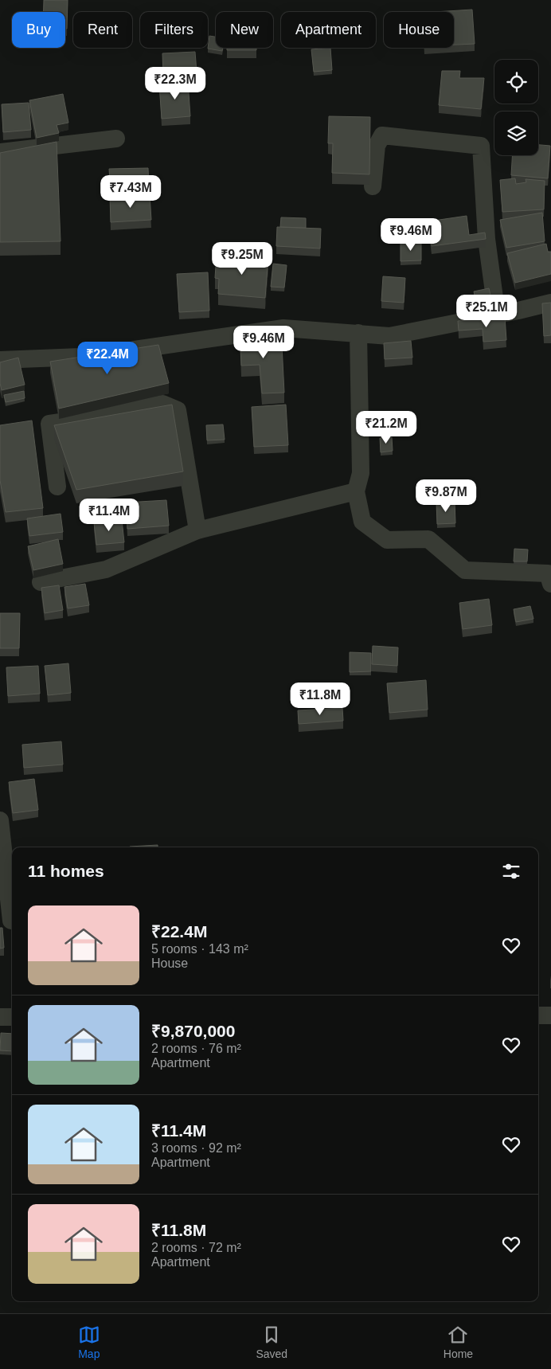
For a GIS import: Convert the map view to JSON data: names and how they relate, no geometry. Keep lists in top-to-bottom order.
{
  "page": {
    "chip": [
      "Buy",
      "Rent",
      "Filters",
      "New",
      "Apartment",
      "House"
    ],
    "price": [
      "₹22.3M",
      "₹7.43M",
      "₹9.46M",
      "₹9.25M",
      "₹25.1M",
      "₹9.46M",
      "₹22.4M",
      "₹21.2M",
      "₹9.87M",
      "₹11.4M",
      "₹11.8M"
    ],
    "heading": "11 homes",
    "list": [
      {
        "name": "₹22.4M",
        "note": "5 rooms · 143 m² · House"
      },
      {
        "name": "₹9,870,000",
        "note": "2 rooms · 76 m² · Apartment"
      },
      {
        "name": "₹11.4M",
        "note": "3 rooms · 92 m² · Apartment"
      },
      {
        "name": "₹11.8M",
        "note": "2 rooms · 72 m² · Apartment"
      }
    ],
    "tabs": ["Map", "Saved", "Home"]
  }
}
